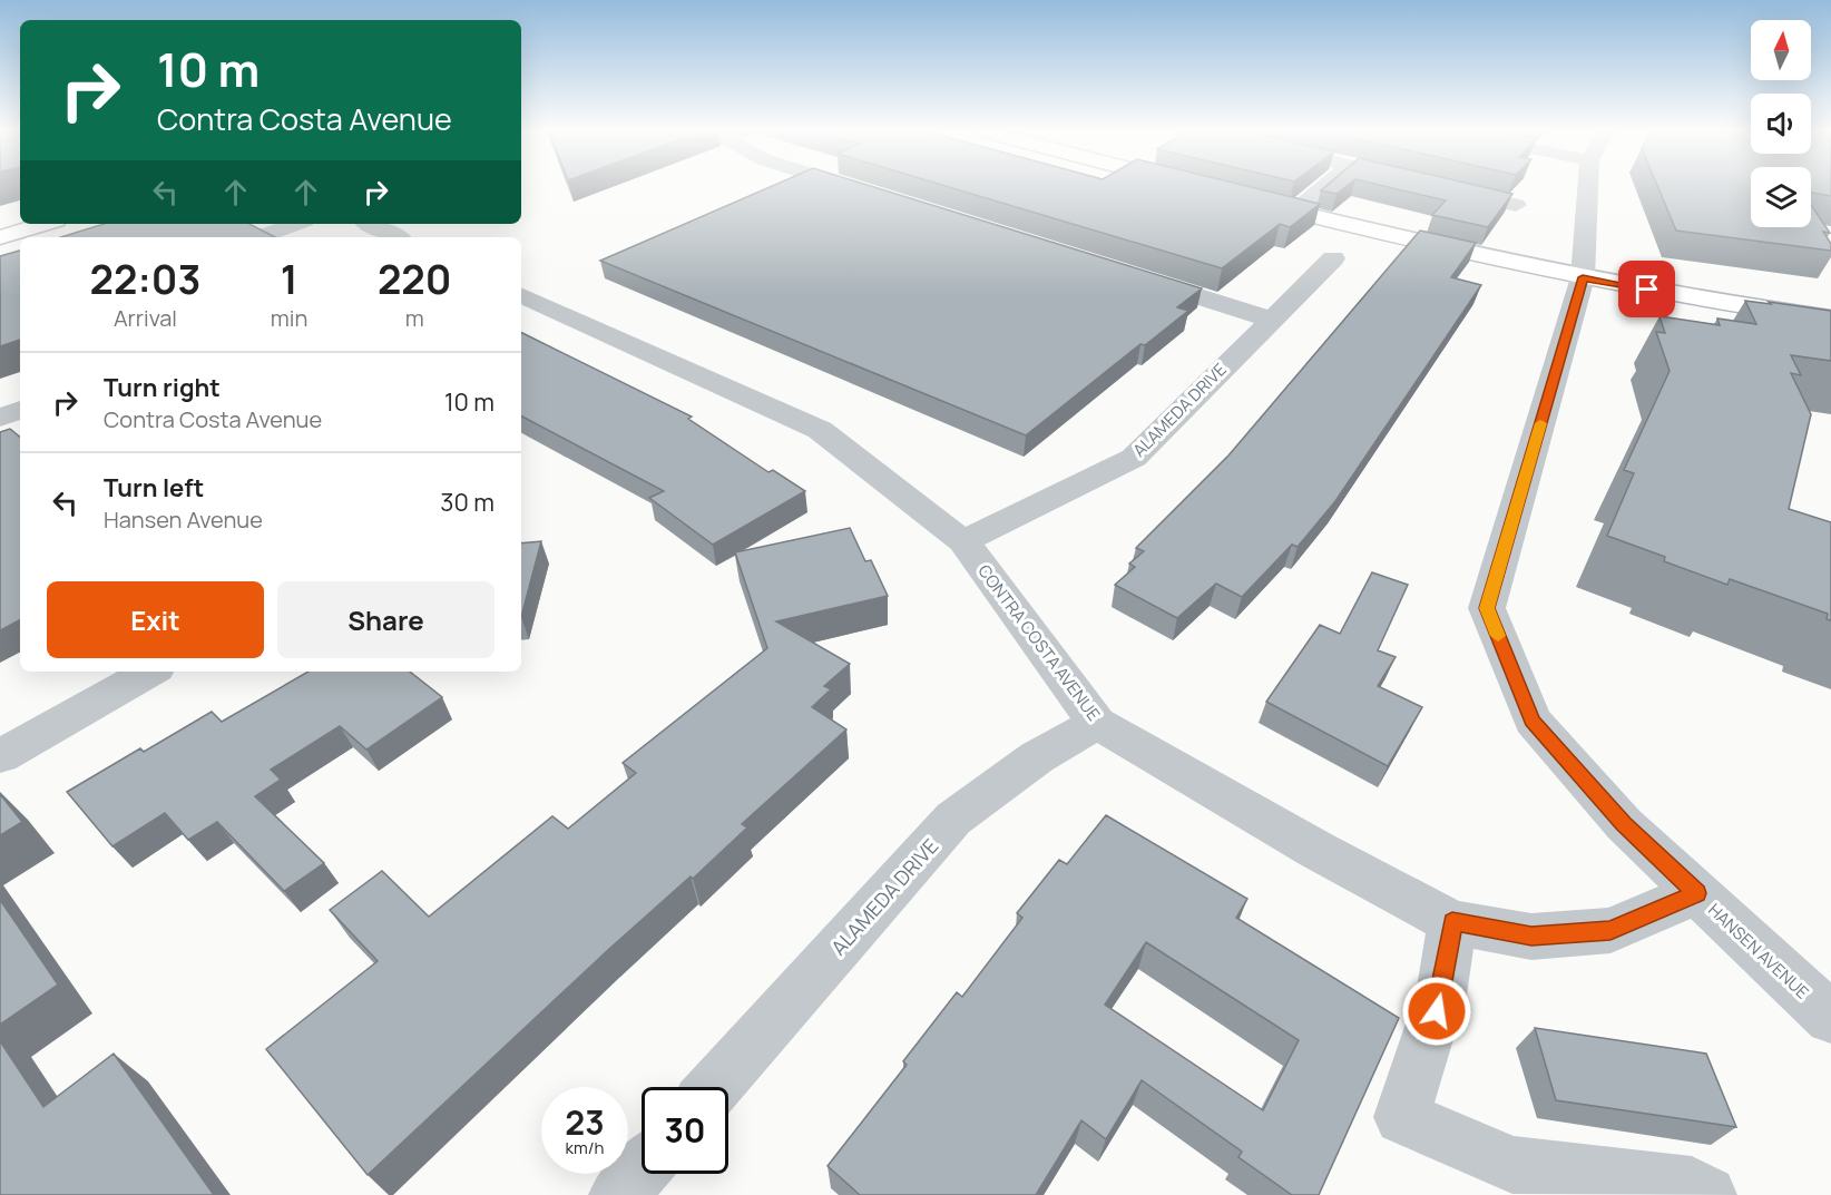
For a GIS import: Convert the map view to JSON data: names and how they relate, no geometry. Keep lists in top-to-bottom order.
{
  "streets": {
    "street": ["ALAMEDA DRIVE", "CONTRA COSTA AVENUE", "HANSEN AVENUE"]
  },
  "crossings": [
    ["ALAMEDA DRIVE", "CONTRA COSTA AVENUE"],
    ["CONTRA COSTA AVENUE", "HANSEN AVENUE"]
  ],
  "north": "top",
  "page": {
    "turn": ["10 m", "Contra Costa Avenue"],
    "eta": [
      "22:03",
      "Arrival",
      "1",
      "min",
      "220",
      "m"
    ],
    "list": [
      {
        "name": "Turn right",
        "note": "Contra Costa Avenue",
        "value": "10 m"
      },
      {
        "name": "Turn left",
        "note": "Hansen Avenue",
        "value": "30 m"
      }
    ],
    "buttons": ["Exit", "Share"],
    "speed": "23 km/h",
    "limit": "30"
  }
}
